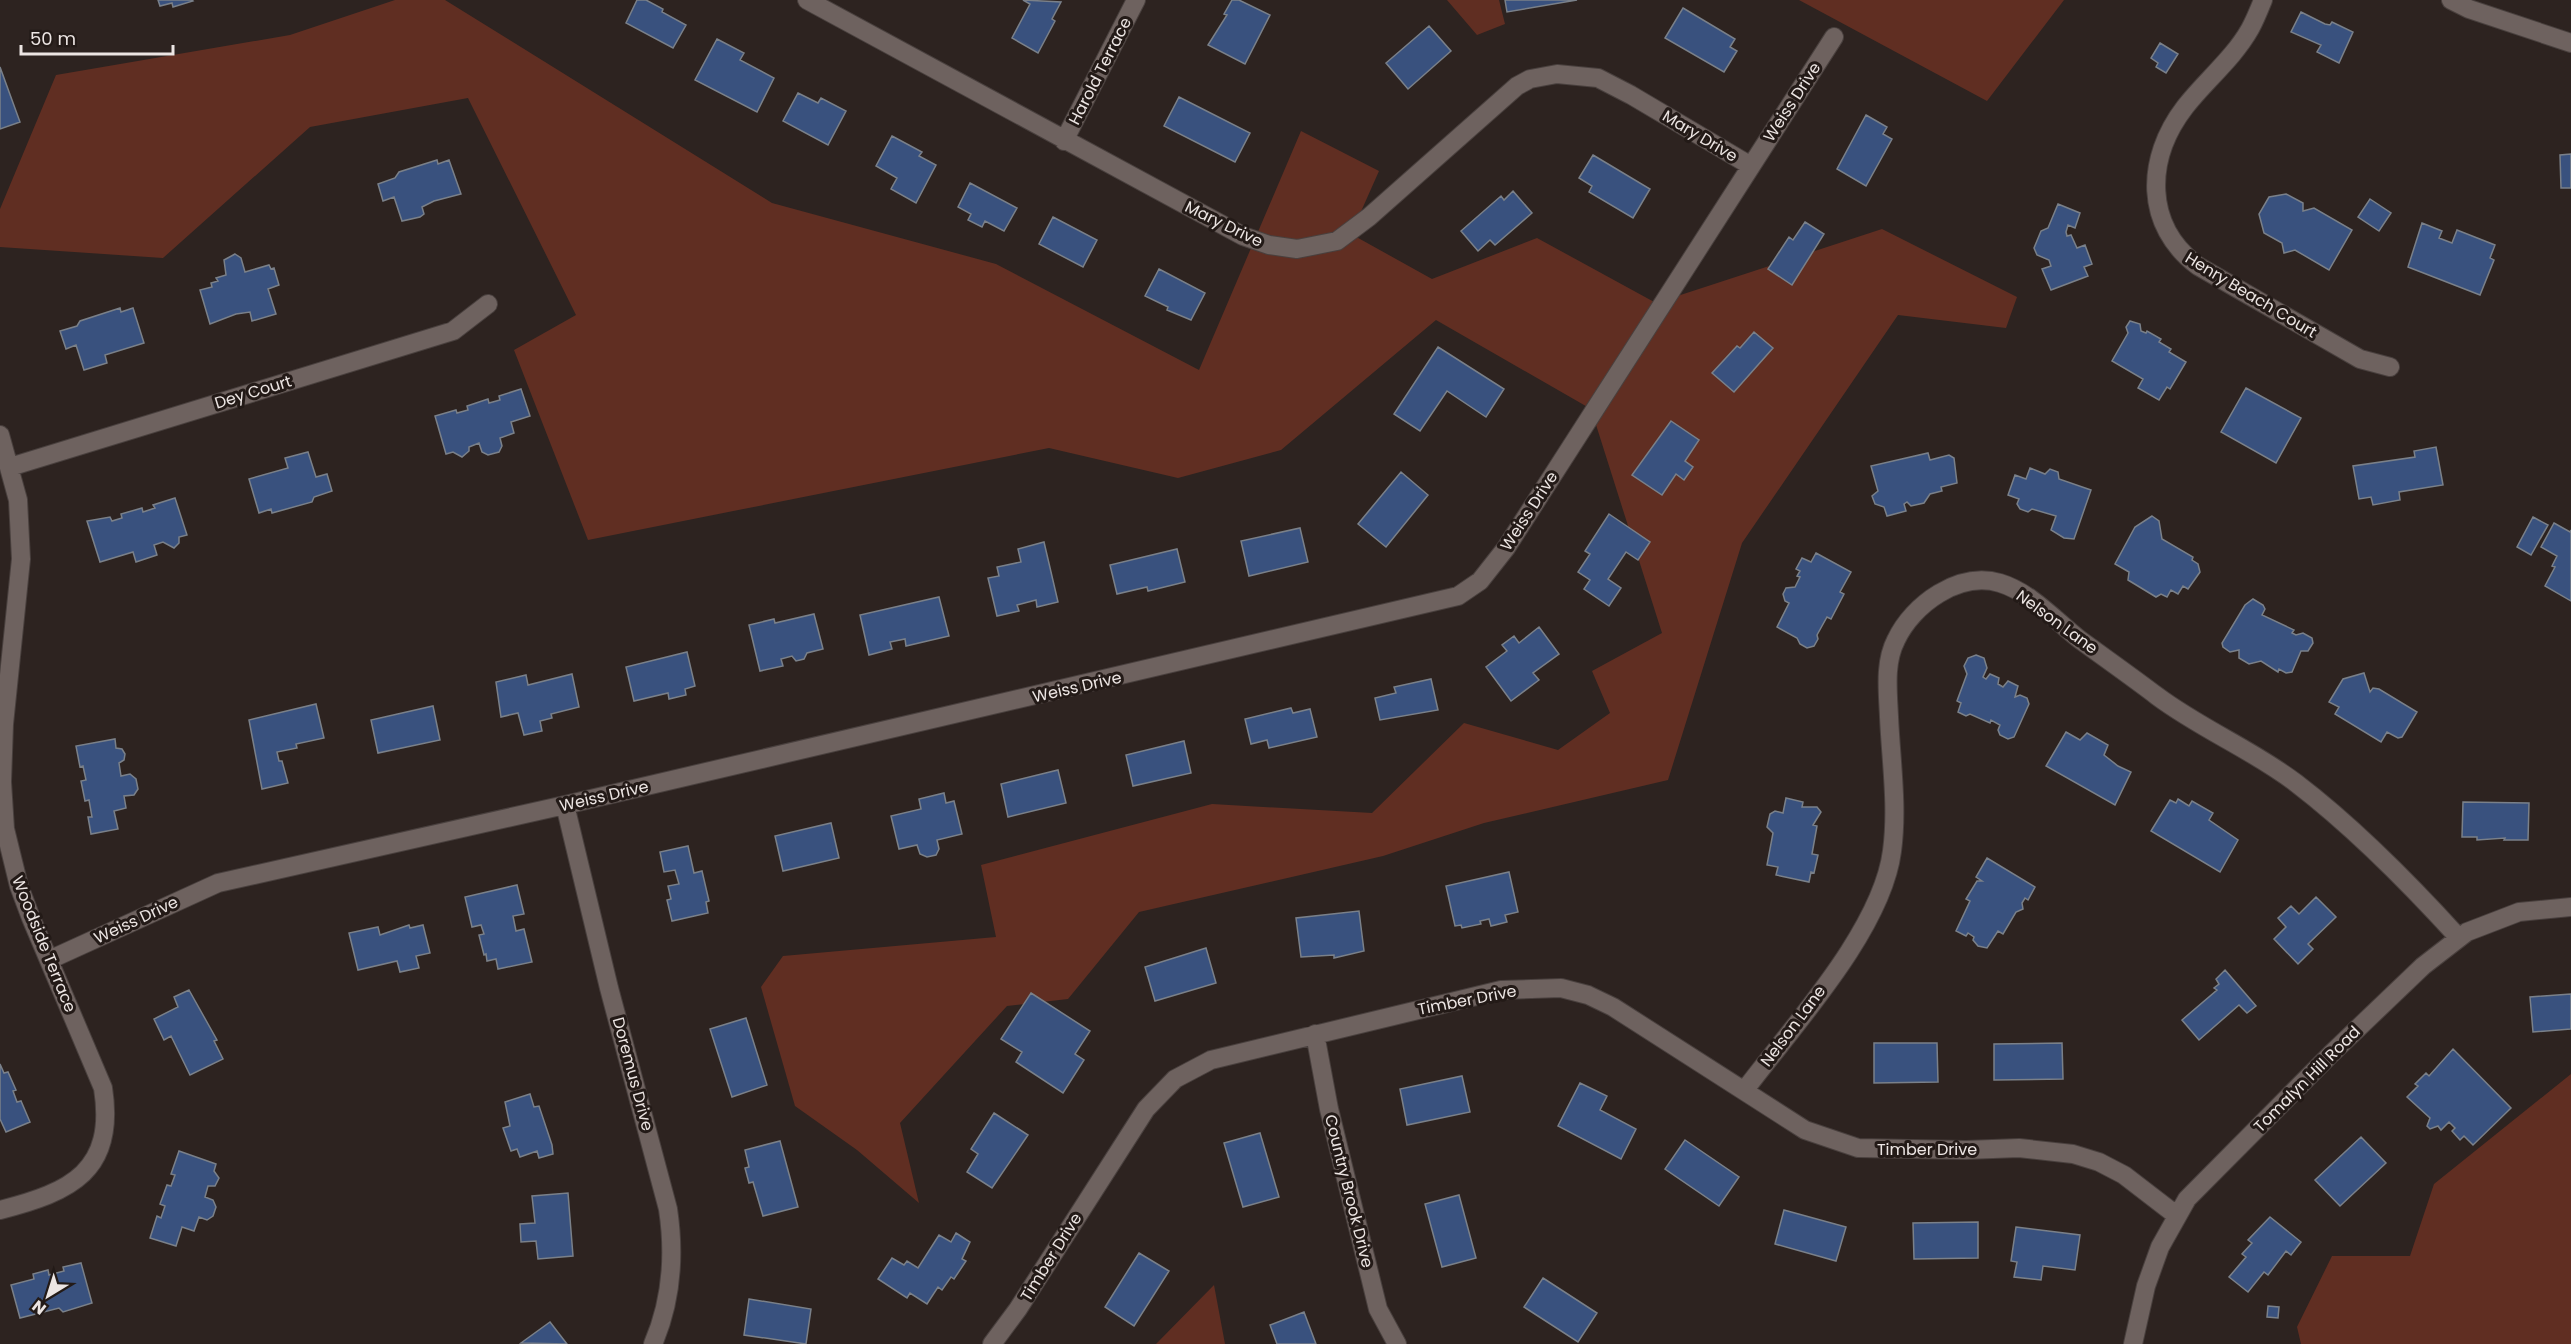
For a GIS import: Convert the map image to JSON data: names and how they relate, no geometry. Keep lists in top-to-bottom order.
{
  "streets": {
    "street": [
      "Harold Terrace",
      "Weiss Drive",
      "Mary Drive",
      "Henry Beach Court",
      "Dey Court",
      "Nelson Lane",
      "Woodside Terrace",
      "Timber Drive",
      "Doremus Drive",
      "Tomalyn Hill Road",
      "Country Brook Drive"
    ]
  },
  "crossings": [
    ["Harold Terrace", "Mary Drive"],
    ["Weiss Drive", "Mary Drive"],
    ["Weiss Drive", "Woodside Terrace"],
    ["Weiss Drive", "Doremus Drive"],
    ["Dey Court", "Woodside Terrace"],
    ["Nelson Lane", "Timber Drive"],
    ["Nelson Lane", "Tomalyn Hill Road"],
    ["Timber Drive", "Tomalyn Hill Road"],
    ["Timber Drive", "Country Brook Drive"]
  ],
  "scale_bar": "50 m",
  "north": "bottom left"
}
